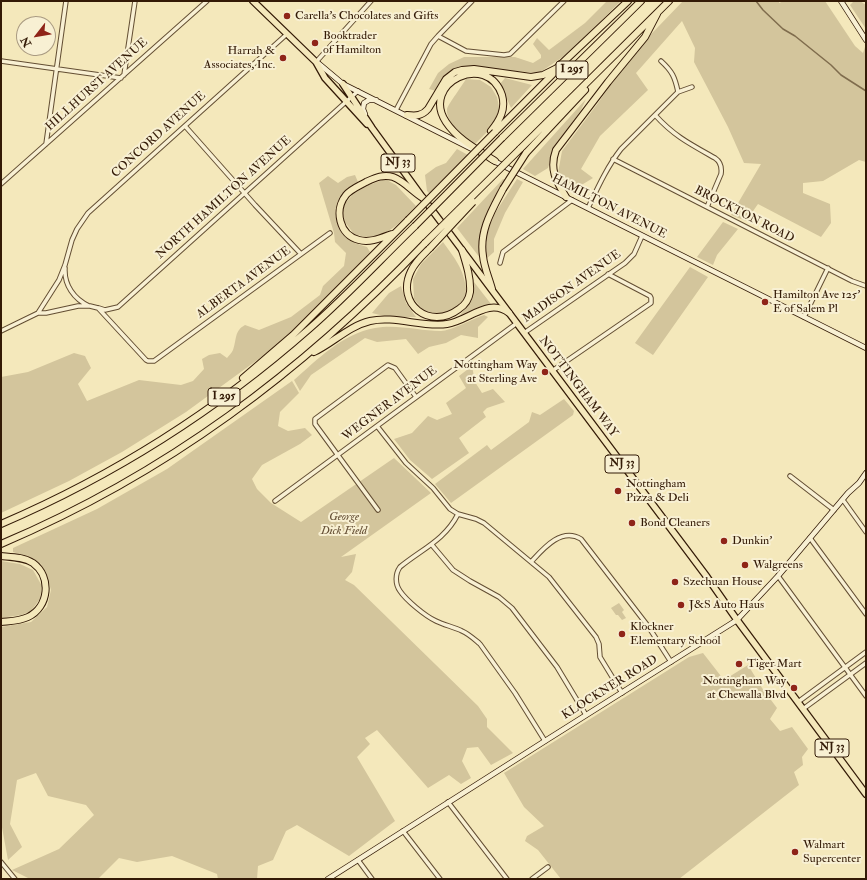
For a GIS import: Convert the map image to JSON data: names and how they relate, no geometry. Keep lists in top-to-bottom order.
{
  "streets": {
    "highway": ["I 295"],
    "main road": [
      "NJ 33",
      "HAMILTON AVENUE",
      "NOTTINGHAM WAY",
      "KLOCKNER ROAD"
    ],
    "street": [
      "HILLHURST AVENUE",
      "CONCORD AVENUE",
      "NORTH HAMILTON AVENUE",
      "BROCKTON ROAD",
      "ALBERTA AVENUE",
      "MADISON AVENUE",
      "WEGNER AVENUE"
    ]
  },
  "crossings": [
    ["CONCORD AVENUE", "NORTH HAMILTON AVENUE"],
    ["CONCORD AVENUE", "NOTTINGHAM WAY"],
    ["NORTH HAMILTON AVENUE", "HAMILTON AVENUE"],
    ["NORTH HAMILTON AVENUE", "ALBERTA AVENUE"],
    ["NORTH HAMILTON AVENUE", "NOTTINGHAM WAY"],
    ["HAMILTON AVENUE", "MADISON AVENUE"],
    ["HAMILTON AVENUE", "NOTTINGHAM WAY"],
    ["MADISON AVENUE", "NOTTINGHAM WAY"],
    ["NOTTINGHAM WAY", "WEGNER AVENUE"],
    ["NOTTINGHAM WAY", "KLOCKNER ROAD"]
  ],
  "parks": ["George Dick Field"],
  "places": [
    "Carella's Chocolates and Gifts",
    "Booktrader of Hamilton",
    "Harrah & Associates, Inc.",
    "Hamilton Ave 125' E of Salem Pl",
    "Nottingham Way at Sterling Ave",
    "Nottingham Pizza & Deli",
    "Bond Cleaners",
    "Dunkin'",
    "Walgreens",
    "Szechuan House",
    "J&S Auto Haus",
    "Klockner Elementary School",
    "Tiger Mart",
    "Nottingham Way at Chewalla Blvd",
    "Walmart Supercenter"
  ],
  "north": "bottom left"
}
